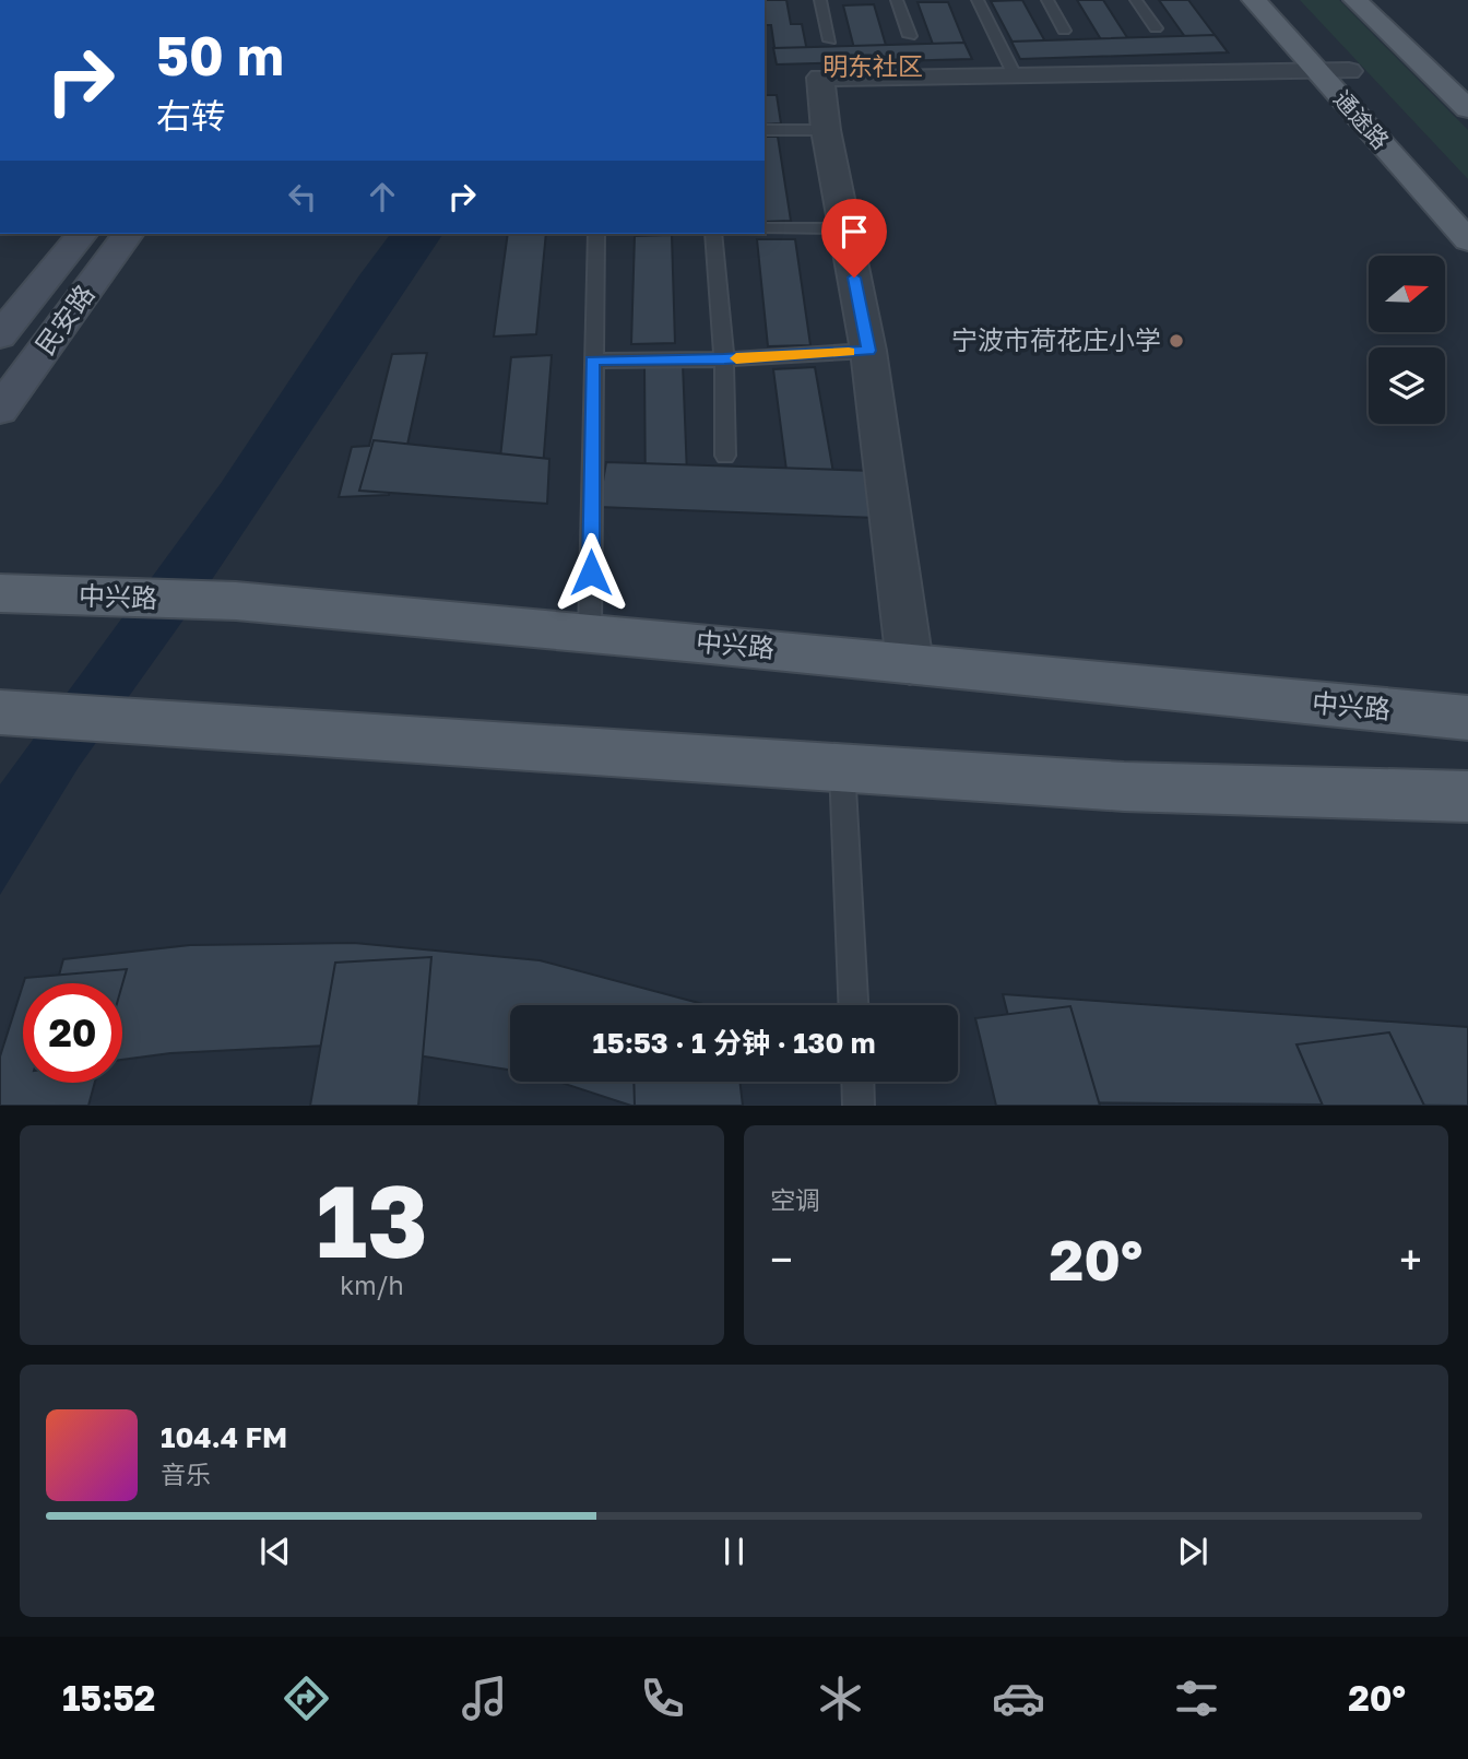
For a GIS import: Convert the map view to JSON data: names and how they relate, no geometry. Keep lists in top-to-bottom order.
{
  "streets": {
    "main road": ["通途路", "民安路", "中兴路"]
  },
  "districts": ["明东社区"],
  "places": ["宁波市荷花庄小学"],
  "north": "right",
  "page": {
    "turn": ["50 m", "右转"],
    "limit": "20",
    "trip": "15:53 · 1 分钟 · 130 m",
    "tile": [
      ["13", "km/h"],
      "空调"
    ],
    "heat": ["−", "20°", "+"],
    "song": ["104.4 FM", "音乐"],
    "tabs": ["15:52", "20°"]
  }
}
